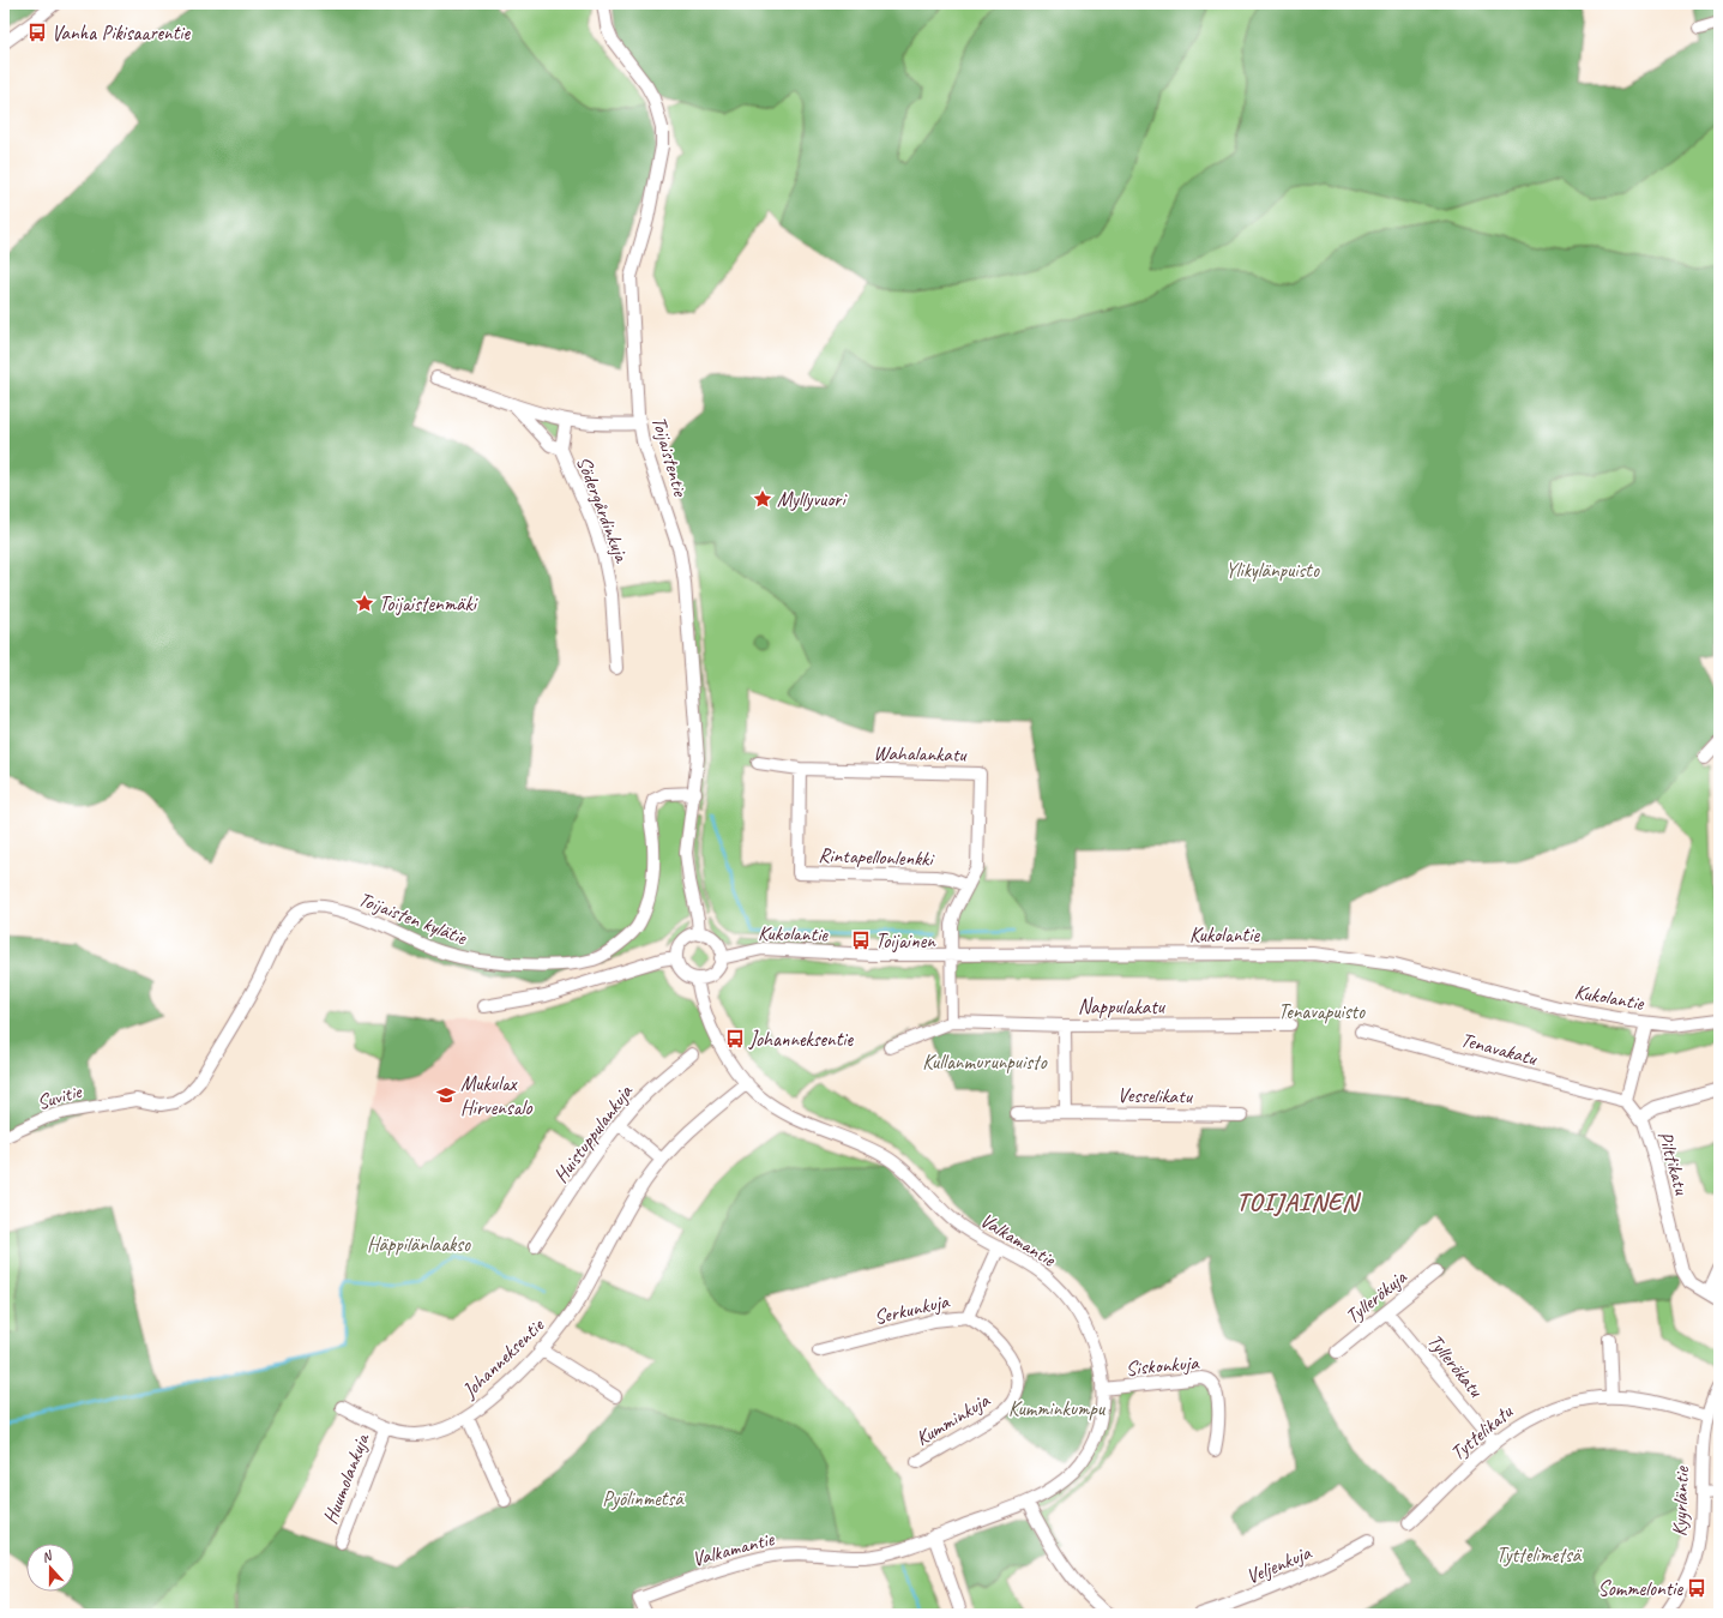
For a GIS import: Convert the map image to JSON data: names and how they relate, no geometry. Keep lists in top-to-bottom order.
{
  "streets": {
    "street": [
      "Toijaistentie",
      "Södergårdinkuja",
      "Wahalankatu",
      "Rintapellonlenkki",
      "Toijaisten kylätie",
      "Kukolantie",
      "Nappulakatu",
      "Tenavakatu",
      "Vesselikatu",
      "Suvitie",
      "Huistuppulankuja",
      "Pilttikatu",
      "Valkamantie",
      "Tyllerökuja",
      "Serkunkuja",
      "Johanneksentie",
      "Siskonkuja",
      "Tyllerökatu",
      "Kumminkuja",
      "Tyttelikatu",
      "Huumolankuja",
      "Kyyrläntie",
      "Veljenkuja"
    ]
  },
  "crossings": [
    ["Toijaistentie", "Toijaisten kylätie"],
    ["Toijaistentie", "Kukolantie"],
    ["Toijaistentie", "Valkamantie"],
    ["Wahalankatu", "Rintapellonlenkki"],
    ["Wahalankatu", "Kukolantie"],
    ["Toijaisten kylätie", "Suvitie"],
    ["Kukolantie", "Valkamantie"],
    ["Tenavakatu", "Pilttikatu"],
    ["Valkamantie", "Serkunkuja"],
    ["Valkamantie", "Johanneksentie"],
    ["Valkamantie", "Siskonkuja"],
    ["Tyllerökuja", "Tyllerökatu"],
    ["Serkunkuja", "Kumminkuja"],
    ["Johanneksentie", "Huumolankuja"],
    ["Tyllerökatu", "Tyttelikatu"],
    ["Tyttelikatu", "Kyyrläntie"]
  ],
  "districts": ["TOIJAINEN"],
  "parks": [
    "Ylikylänpuisto",
    "Tenavapuisto",
    "Kullanmurunpuisto",
    "Häppilänlaakso",
    "Kumminkumpu",
    "Pyölinmetsä",
    "Tyttelimetsä"
  ],
  "places": {
    "bus stop": [
      "Vanha Pikisaarentie",
      "Toijainen",
      "Johanneksentie",
      "Sommelontie"
    ],
    "place": ["Myllyvuori", "Toijaistenmäki"],
    "school or university": ["Mukulax Hirvensalo"]
  },
  "north": "top"
}
